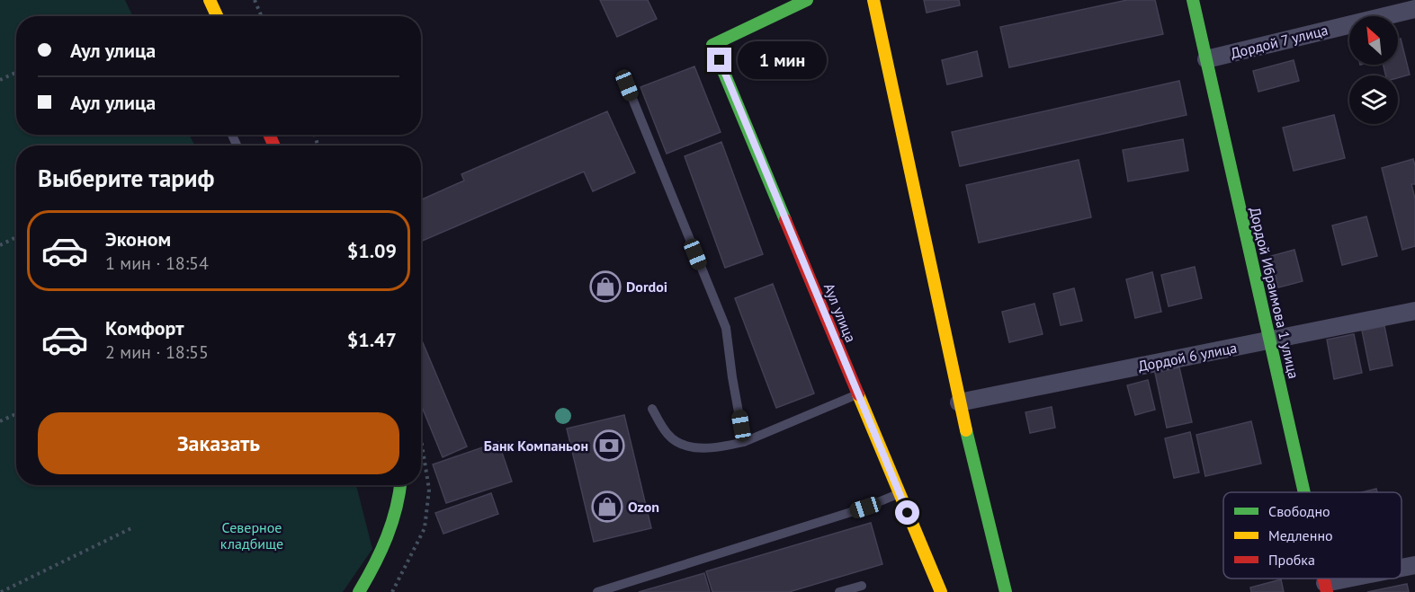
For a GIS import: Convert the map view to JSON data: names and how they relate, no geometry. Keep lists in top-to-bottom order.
{
  "streets": {
    "street": [
      "Дордой 7 улица",
      "Дордой Ибраимова 1 улица",
      "Аул улица",
      "Дордой 6 улица"
    ]
  },
  "crossings": [
    ["Дордой 7 улица", "Дордой Ибраимова 1 улица"],
    ["Дордой Ибраимова 1 улица", "Дордой 6 улица"]
  ],
  "parks": ["Северное кладбище"],
  "places": {
    "shop": ["Dordoi", "Ozon"],
    "bank": ["Банк Компаньон"]
  },
  "legend": ["Свободно", "Медленно", "Пробка"],
  "north": "top left",
  "page": {
    "banner": ["Аул улица", "Аул улица"],
    "bubble": "1 мин",
    "heading": "Выберите тариф",
    "list": [
      {
        "name": "Эконом",
        "note": "1 мин · 18:54",
        "value": "$1.09"
      },
      {
        "name": "Комфорт",
        "note": "2 мин · 18:55",
        "value": "$1.47"
      }
    ],
    "buttons": "Заказать"
  }
}
